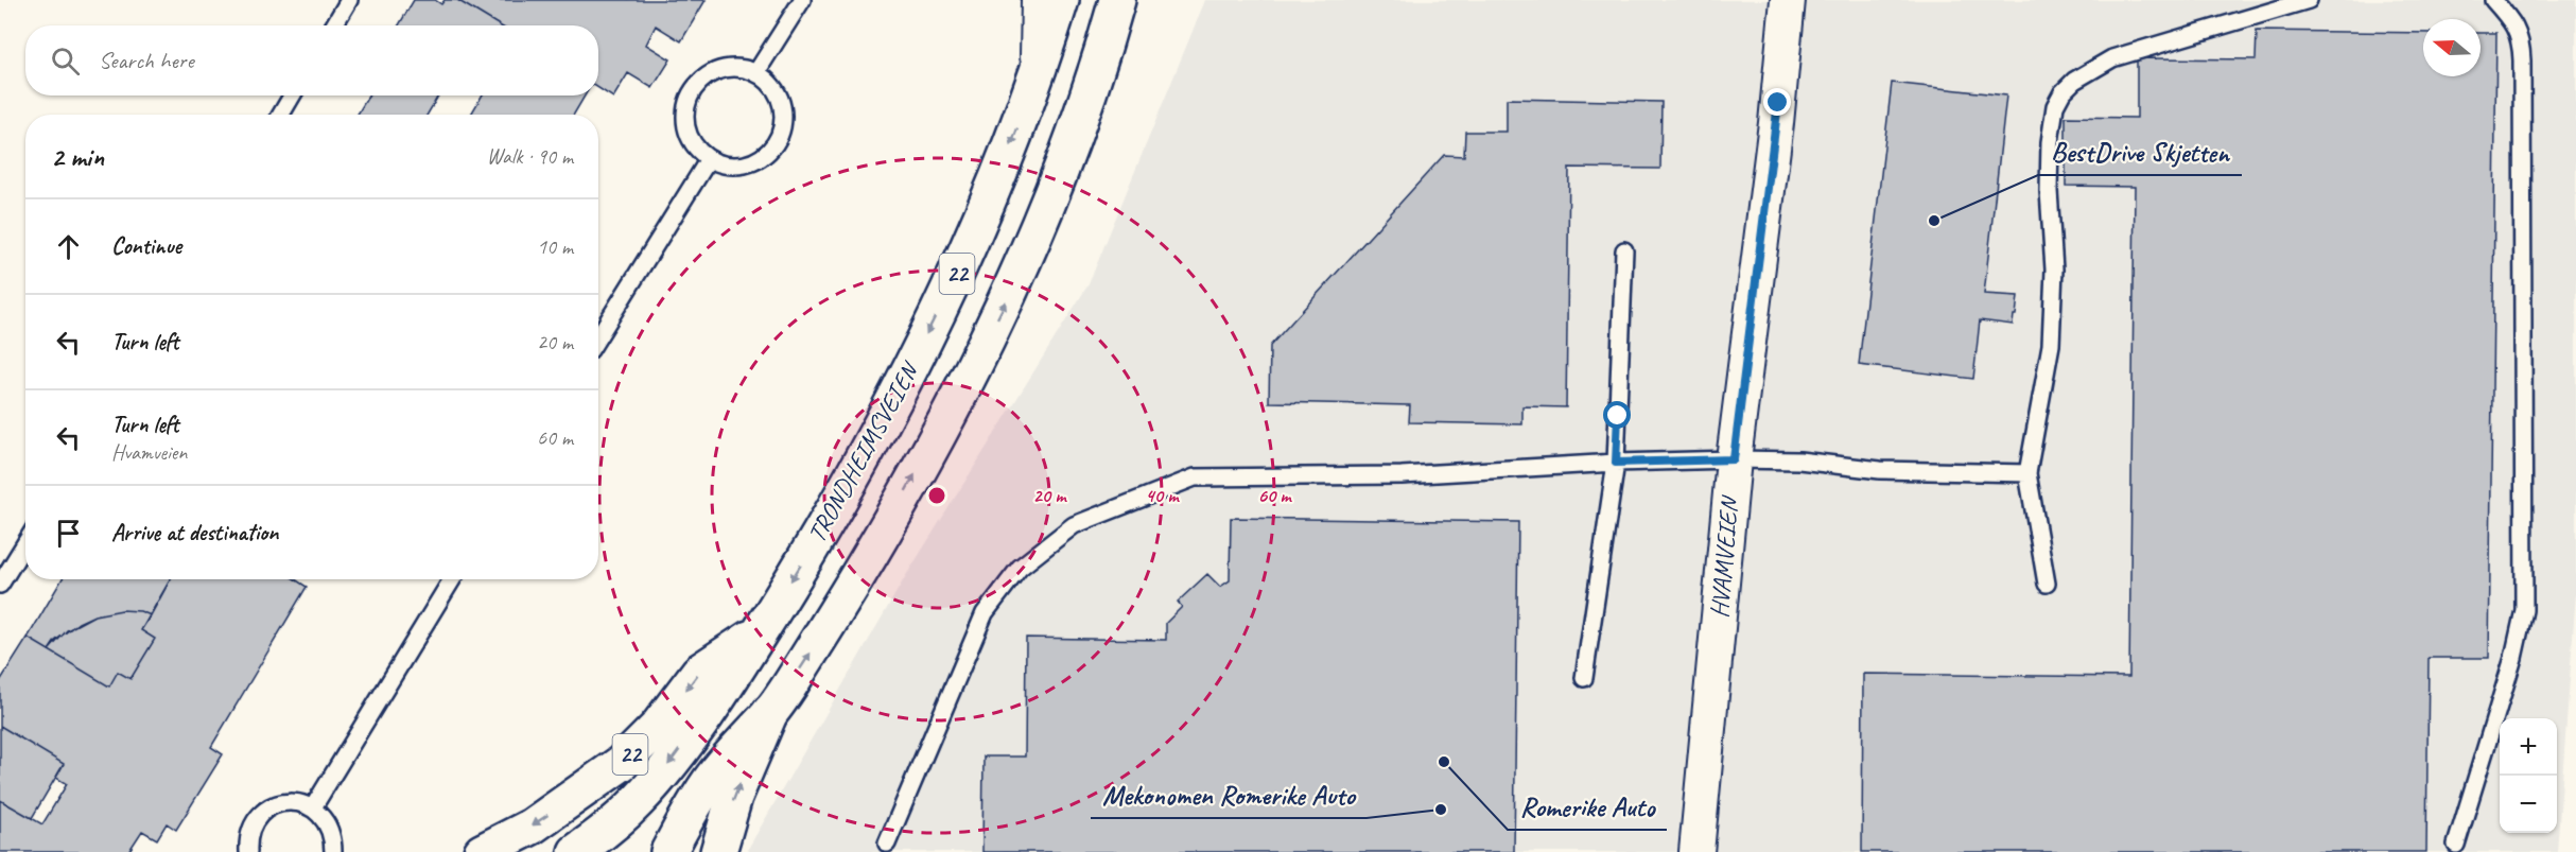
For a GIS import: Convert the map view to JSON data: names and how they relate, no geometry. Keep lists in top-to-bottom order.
{
  "streets": {
    "highway": ["22", "TRONDHEIMSVEIEN"],
    "street": ["HVAMVEIEN"]
  },
  "crossings": [
    ["22", "TRONDHEIMSVEIEN"]
  ],
  "places": ["BestDrive Skjetten", "Romerike Auto", "Mekonomen Romerike Auto"],
  "north": "left",
  "page": {
    "search": "Search here",
    "heading": ["2 min", "Walk · 90 m"],
    "list": [
      ["Continue", "10 m"],
      ["Turn left", "20 m"],
      ["Turn left", "Hvamveien", "60 m"],
      "Arrive at destination"
    ],
    "map_buttons": ["+", "−"]
  },
  "rings": ["20 m", "40 m", "60 m"]
}
